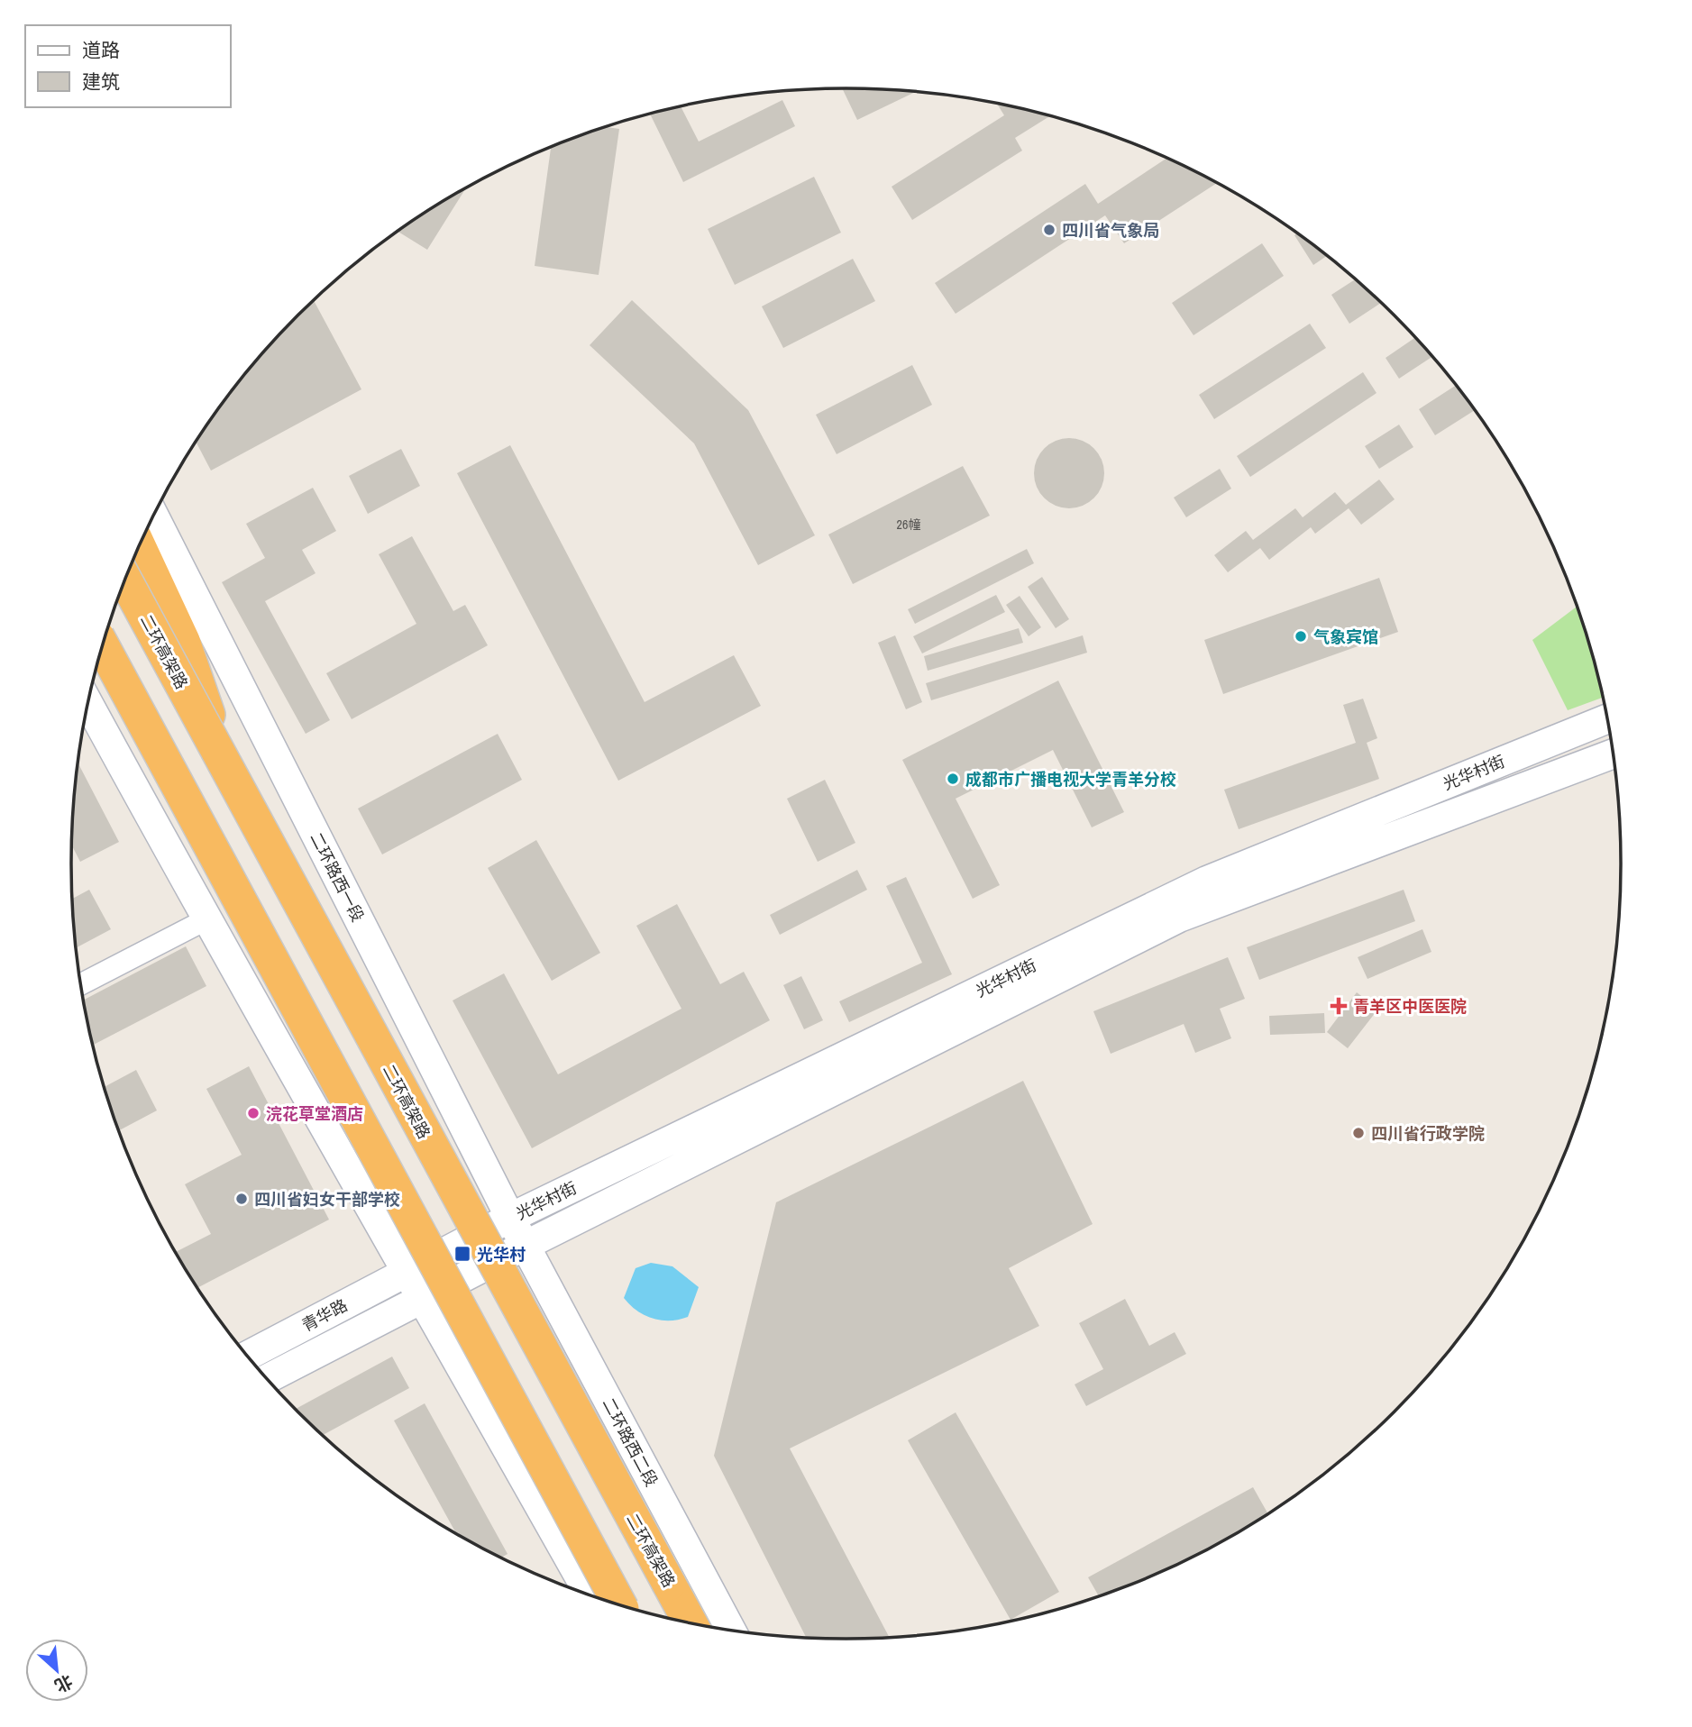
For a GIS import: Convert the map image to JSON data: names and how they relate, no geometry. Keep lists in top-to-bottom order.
{
  "streets": {
    "highway": ["二环高架路"],
    "main road": [
      "光华村街",
      "二环路西一段",
      "青华路",
      "二环路西二段"
    ]
  },
  "crossings": [
    ["光华村街", "二环路西一段"],
    ["光华村街", "青华路"],
    ["光华村街", "二环路西二段"],
    ["二环路西一段", "二环路西二段"]
  ],
  "places": {
    "other": [
      "四川省气象局",
      "气象宾馆",
      "成都市广播电视大学青羊分校",
      "浣花草堂酒店",
      "四川省行政学院",
      "四川省妇女干部学校"
    ],
    "health": ["青羊区中医医院"],
    "transit": ["光华村"]
  },
  "house_numbers": ["26幢"],
  "legend": ["道路", "建筑"],
  "north": "bottom right"
}
